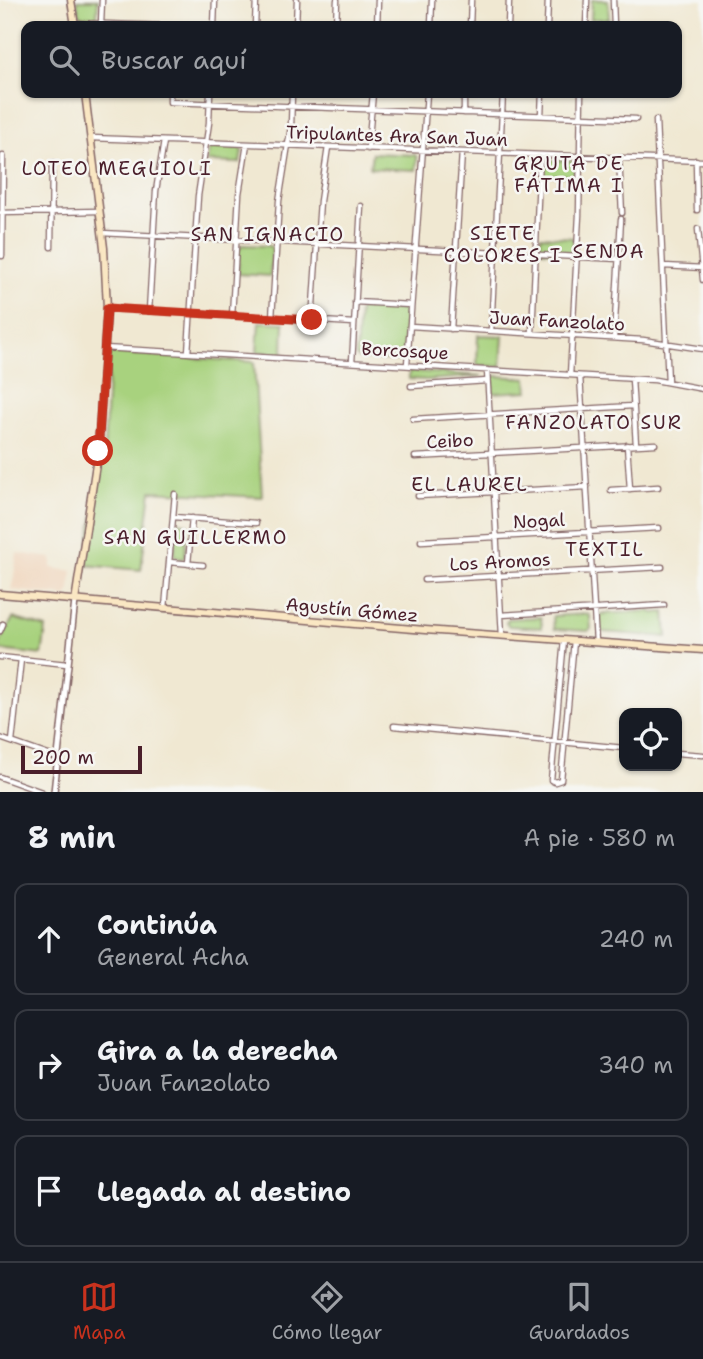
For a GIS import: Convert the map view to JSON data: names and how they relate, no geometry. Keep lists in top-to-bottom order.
{
  "streets": {
    "main road": ["Agustín Gómez"],
    "street": [
      "Tripulantes Ara San Juan",
      "Juan Fanzolato",
      "Borcosque",
      "Ceibo",
      "Nogal",
      "Los Aromos"
    ]
  },
  "districts": [
    "GRUTA DE FÁTIMA I",
    "LOTEO MEGLIOLI",
    "SIETE COLORES I",
    "SAN IGNACIO",
    "SENDA",
    "FANZOLATO SUR",
    "EL LAUREL",
    "SAN GUILLERMO",
    "TEXTIL"
  ],
  "scale_bar": "200 m",
  "page": {
    "search": "Buscar aquí",
    "scale": "200 m",
    "heading": ["8 min", "A pie · 580 m"],
    "list": [
      ["Continúa", "General Acha", "240 m"],
      ["Gira a la derecha", "Juan Fanzolato", "340 m"],
      "Llegada al destino"
    ],
    "nav": ["Mapa", "Cómo llegar", "Guardados"]
  }
}
